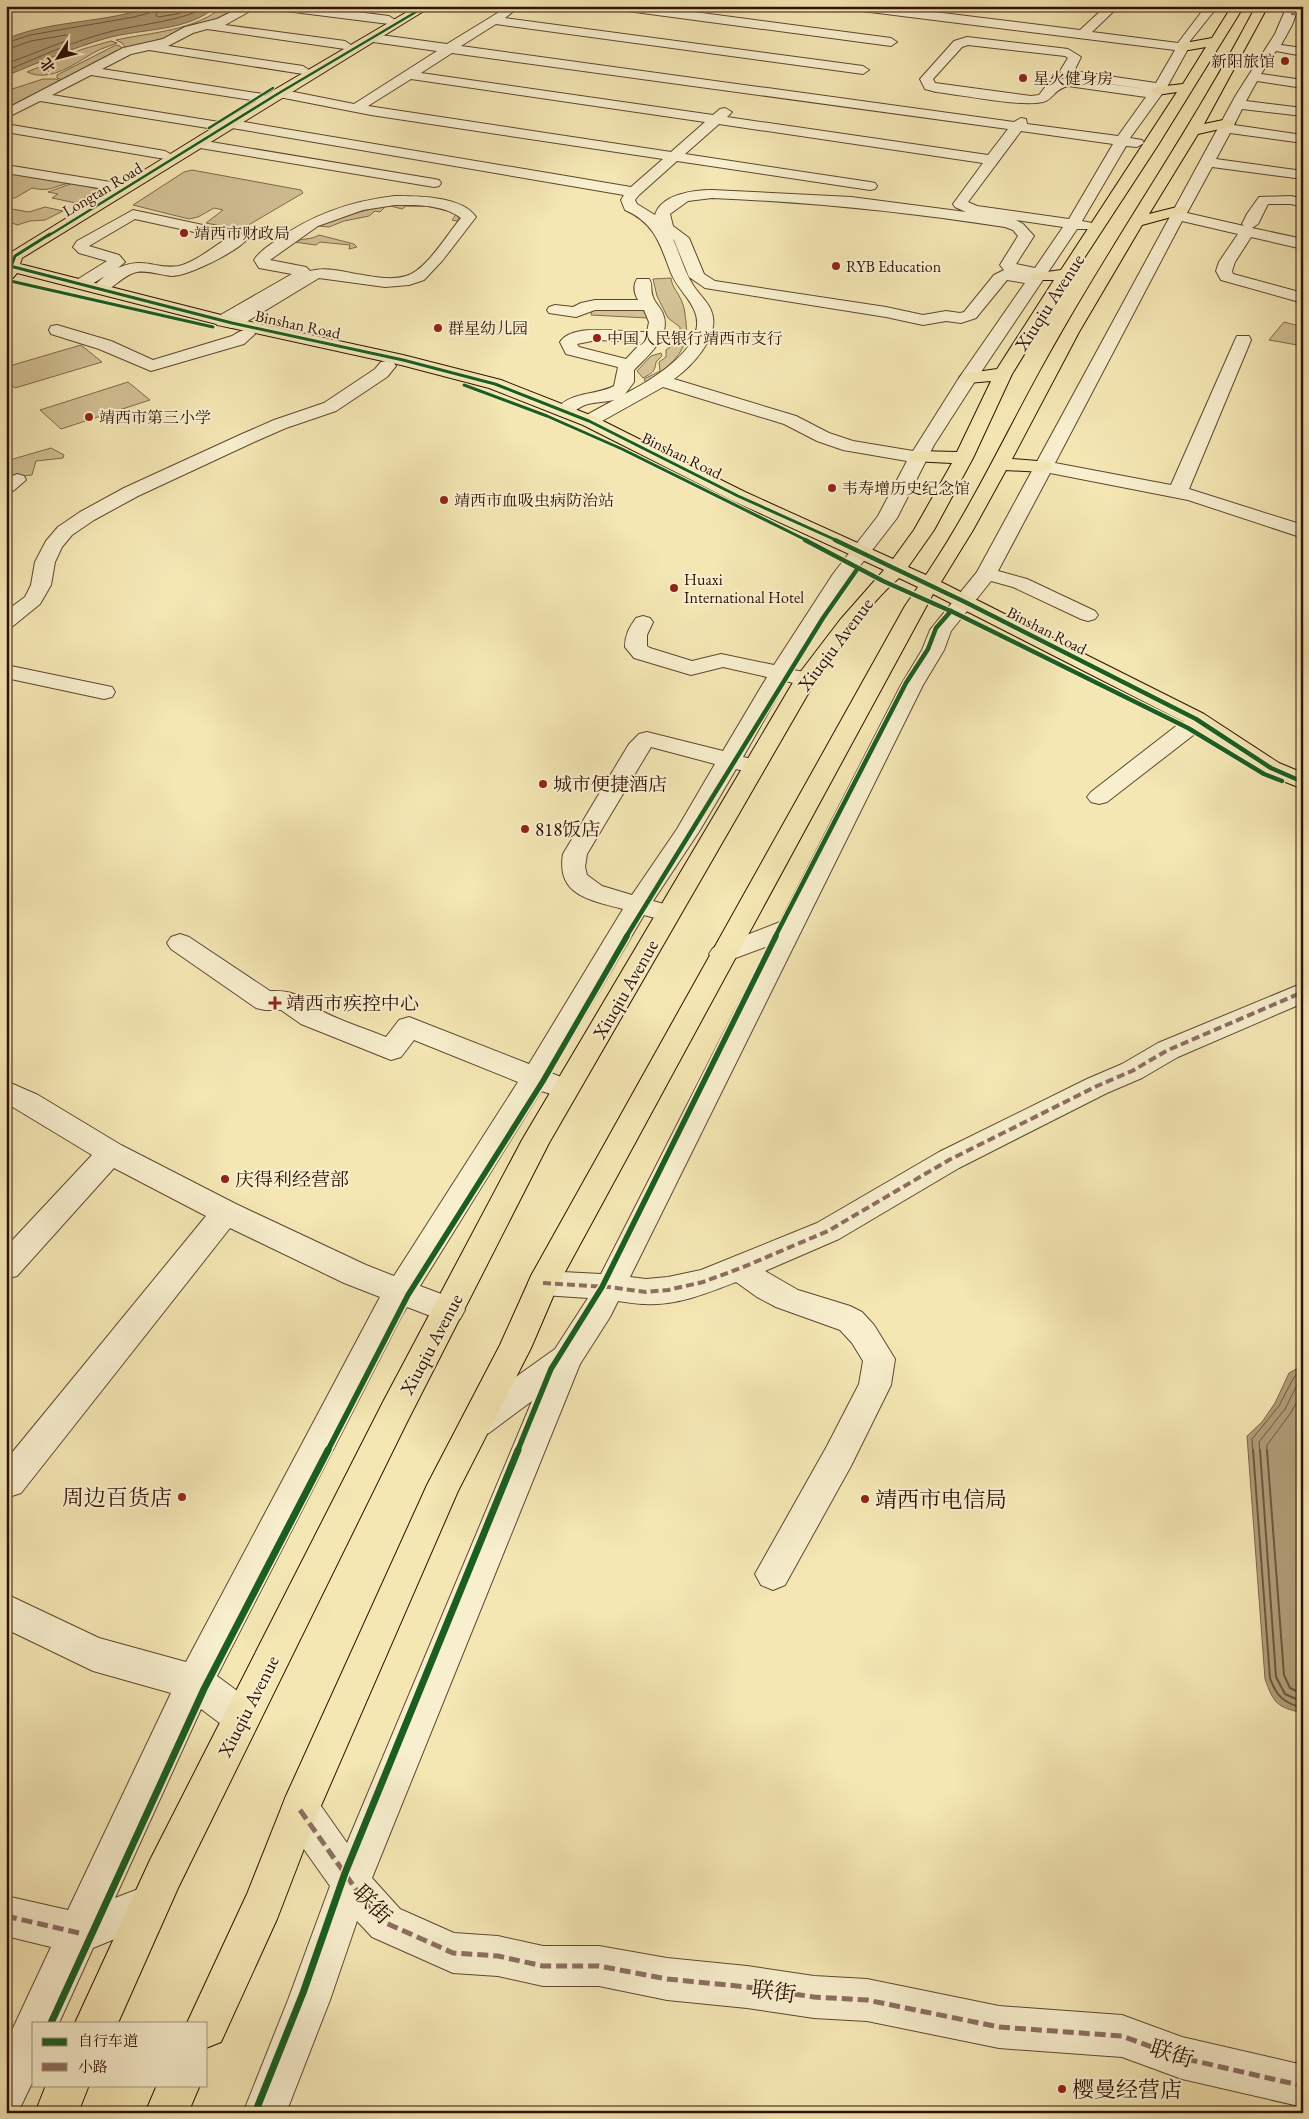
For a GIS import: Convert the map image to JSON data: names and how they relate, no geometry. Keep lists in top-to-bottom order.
{
  "streets": {
    "main road": ["Longtan Road", "Xiuqiu Avenue", "Binshan Road"],
    "street": ["联街"]
  },
  "crossings": [
    ["Longtan Road", "Binshan Road"],
    ["Xiuqiu Avenue", "Binshan Road"],
    ["Xiuqiu Avenue", "联街"]
  ],
  "places": {
    "other": [
      "新阳旅馆",
      "星火健身房",
      "靖西市财政局",
      "RYB Education",
      "群星幼儿园",
      "中国人民银行靖西市支行",
      "靖西市第三小学",
      "韦寿增历史纪念馆",
      "靖西市血吸虫病防治站",
      "Huaxi International Hotel",
      "城市便捷酒店",
      "818饭店",
      "庆得利经营部",
      "周边百货店",
      "靖西市电信局",
      "樱曼经营店"
    ],
    "health": ["靖西市疾控中心"]
  },
  "legend": ["自行车道", "小路"],
  "north": "bottom left"
}
